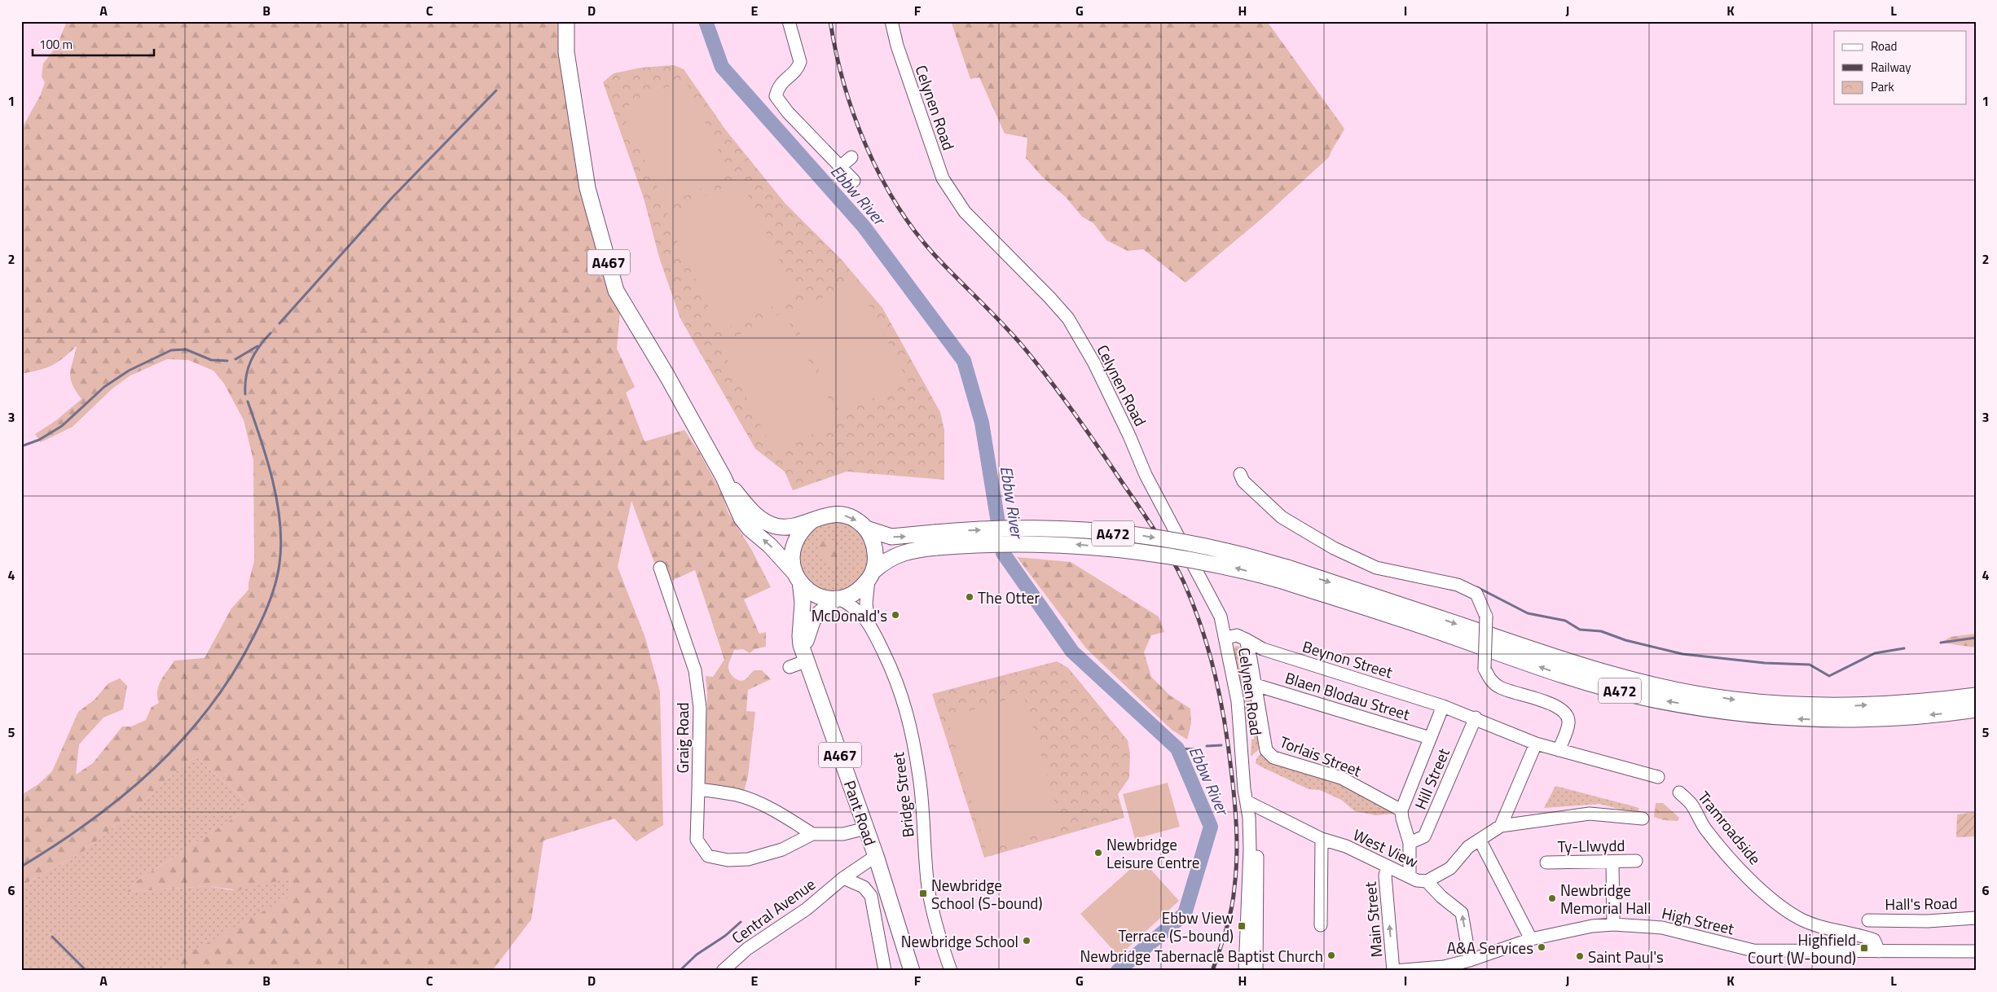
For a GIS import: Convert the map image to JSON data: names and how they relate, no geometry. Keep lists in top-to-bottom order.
{
  "streets": {
    "main road": ["A467", "A472", "Pant Road"],
    "street": [
      "Celynen Road",
      "Beynon Street",
      "Blaen Blodau Street",
      "Graig Road",
      "Torlais Street",
      "Hill Street",
      "Bridge Street",
      "Tramroadside",
      "Ty-Llwydd",
      "West View",
      "Hall's Road",
      "Central Avenue",
      "Main Street",
      "High Street"
    ]
  },
  "crossings": [
    ["Celynen Road", "West View"],
    ["A467", "A472"],
    ["A467", "Bridge Street"],
    ["A467", "Pant Road"],
    ["A467", "Central Avenue"],
    ["A472", "Bridge Street"],
    ["A472", "Pant Road"],
    ["Beynon Street", "Torlais Street"],
    ["Beynon Street", "Hill Street"],
    ["Blaen Blodau Street", "Torlais Street"],
    ["Bridge Street", "Pant Road"],
    ["Pant Road", "Central Avenue"],
    ["Tramroadside", "High Street"],
    ["West View", "Main Street"],
    ["West View", "High Street"],
    ["Main Street", "High Street"]
  ],
  "water": ["Ebbw River"],
  "places": {
    "other": [
      "The Otter",
      "McDonald's",
      "Newbridge Leisure Centre",
      "Newbridge Memorial Hall",
      "Newbridge School",
      "A&A Services",
      "Newbridge Tabernacle Baptist Church",
      "Saint Paul's"
    ],
    "transit": ["Newbridge School (S-bound)", "Ebbw View Terrace (S-bound)", "Highfield Court (W-bound)"]
  },
  "legend": ["Road", "Railway", "Park"],
  "scale_bar": "100 m",
  "grid": {
    "columns": [
      "A",
      "B",
      "C",
      "D",
      "E",
      "F",
      "G",
      "H",
      "I",
      "J",
      "K",
      "L"
    ],
    "rows": [
      "1",
      "2",
      "3",
      "4",
      "5",
      "6"
    ]
  }
}
